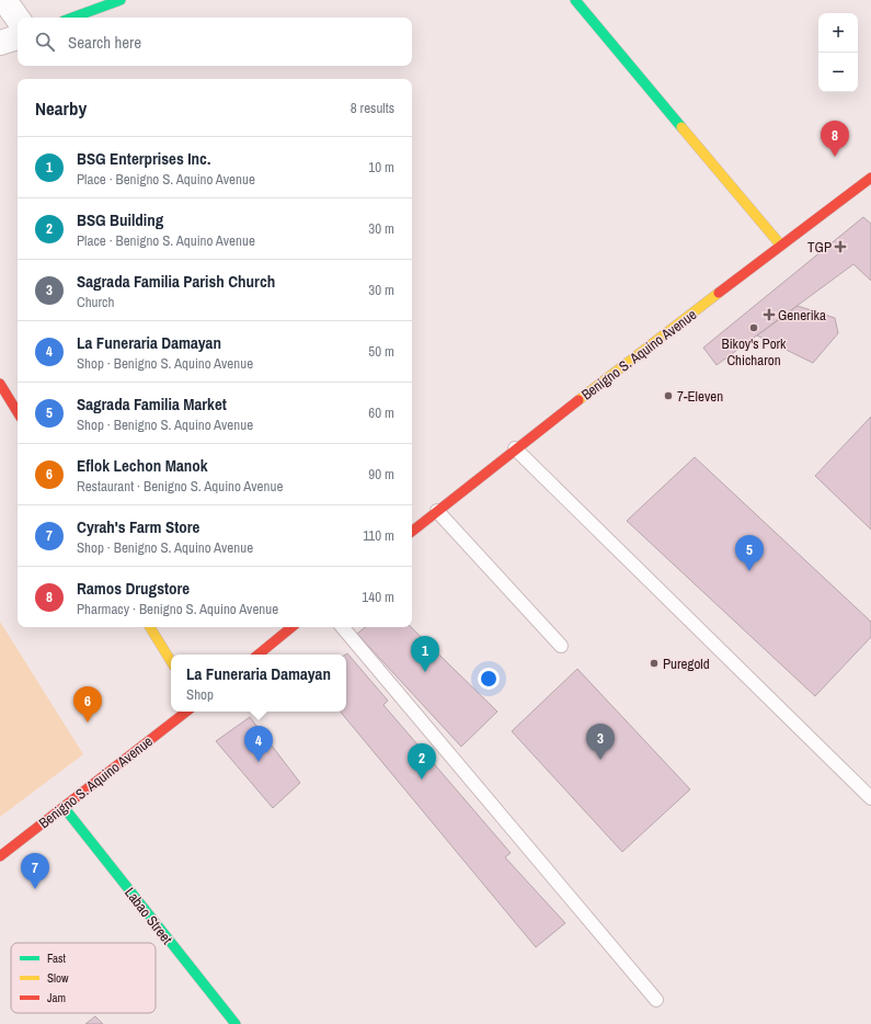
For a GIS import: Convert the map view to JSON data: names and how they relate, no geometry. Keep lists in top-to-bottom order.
{
  "streets": {
    "main road": ["Benigno S. Aquino Avenue", "Labao Street"]
  },
  "crossings": [
    ["Benigno S. Aquino Avenue", "Labao Street"]
  ],
  "places": {
    "health": ["TGP", "Generika"],
    "other": ["Bikoy's Pork Chicharon", "7-Eleven", "Puregold"]
  },
  "legend": ["Fast", "Slow", "Jam"],
  "page": {
    "map_buttons": ["+", "−"],
    "search": "Search here",
    "heading": ["Nearby", "8 results"],
    "pins": [
      "8",
      "5",
      "1",
      "6",
      "3",
      "4",
      "2",
      "7"
    ],
    "list": [
      {
        "mark": "1",
        "name": "BSG Enterprises Inc.",
        "note": "Place · Benigno S. Aquino Avenue",
        "value": "10 m"
      },
      {
        "mark": "2",
        "name": "BSG Building",
        "note": "Place · Benigno S. Aquino Avenue",
        "value": "30 m"
      },
      {
        "mark": "3",
        "name": "Sagrada Familia Parish Church",
        "note": "Church",
        "value": "30 m"
      },
      {
        "mark": "4",
        "name": "La Funeraria Damayan",
        "note": "Shop · Benigno S. Aquino Avenue",
        "value": "50 m"
      },
      {
        "mark": "5",
        "name": "Sagrada Familia Market",
        "note": "Shop · Benigno S. Aquino Avenue",
        "value": "60 m"
      },
      {
        "mark": "6",
        "name": "Eflok Lechon Manok",
        "note": "Restaurant · Benigno S. Aquino Avenue",
        "value": "90 m"
      },
      {
        "mark": "7",
        "name": "Cyrah's Farm Store",
        "note": "Shop · Benigno S. Aquino Avenue",
        "value": "110 m"
      },
      {
        "mark": "8",
        "name": "Ramos Drugstore",
        "note": "Pharmacy · Benigno S. Aquino Avenue",
        "value": "140 m"
      }
    ],
    "popup": ["La Funeraria Damayan", "Shop"]
  }
}
